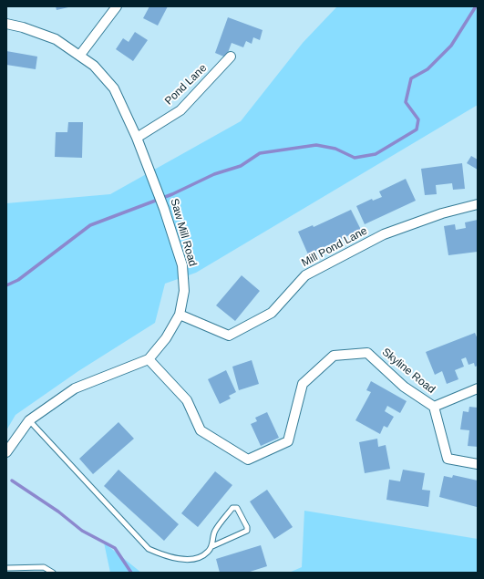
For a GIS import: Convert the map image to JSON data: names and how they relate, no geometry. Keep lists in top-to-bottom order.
{
  "streets": {
    "street": [
      "Pond Lane",
      "Saw Mill Road",
      "Mill Pond Lane",
      "Skyline Road"
    ]
  },
  "crossings": [
    ["Pond Lane", "Saw Mill Road"],
    ["Saw Mill Road", "Mill Pond Lane"],
    ["Saw Mill Road", "Skyline Road"]
  ]
}
